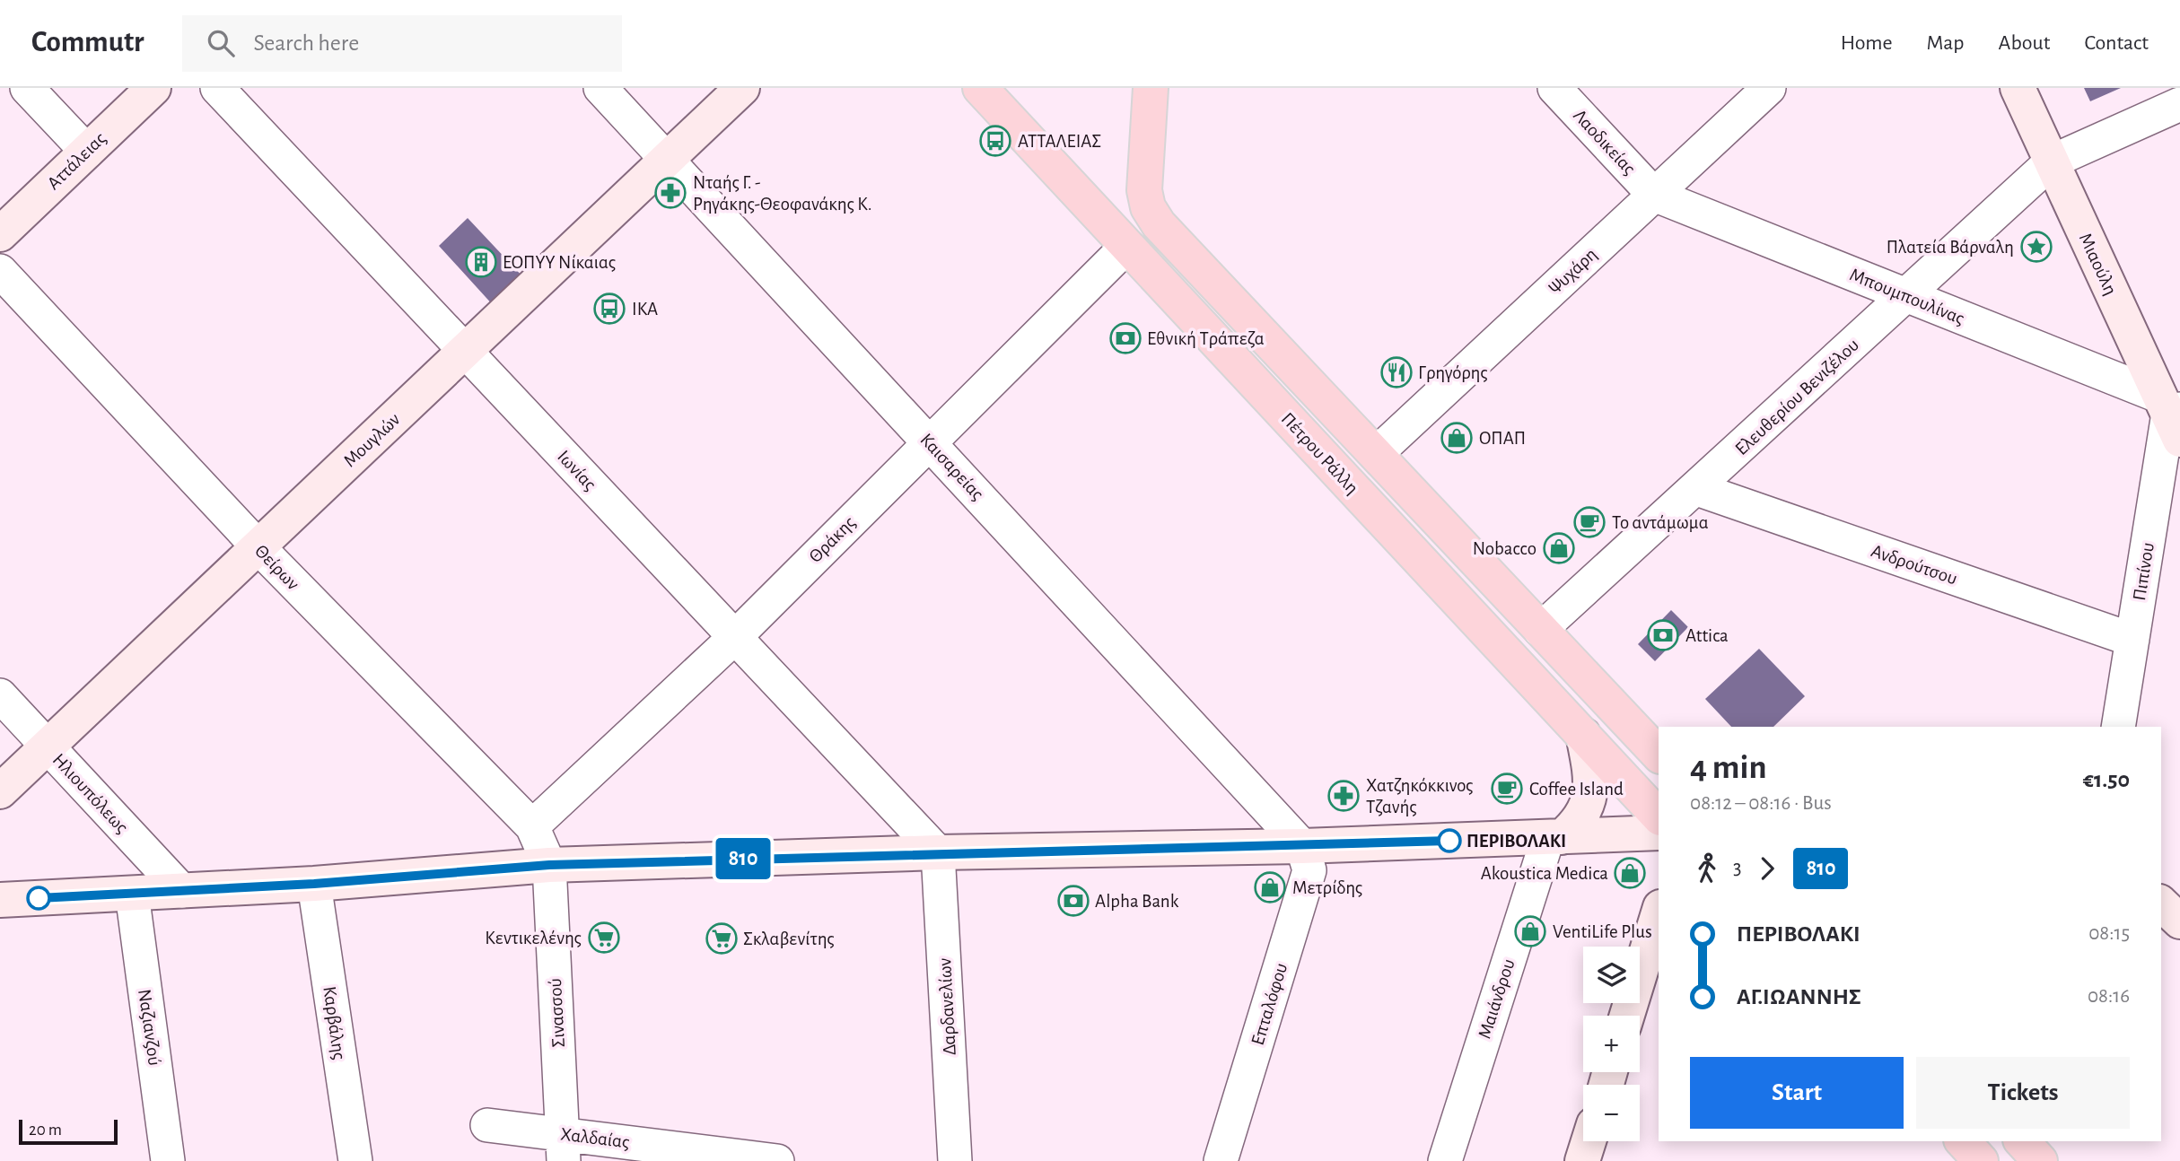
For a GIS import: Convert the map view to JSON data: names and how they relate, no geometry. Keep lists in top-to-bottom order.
{
  "streets": {
    "main road": [
      "Αττάλειας",
      "Μιαούλη",
      "Μουγλών",
      "Πέτρου Ράλλη"
    ],
    "street": [
      "Λαοδικείας",
      "Ψυχάρη",
      "Μπουμπουλίνας",
      "Ελευθερίου Βενιζέλου",
      "Καισαρείας",
      "Ιωνίας",
      "Θράκης",
      "Ανδρούτσου",
      "Θείρων",
      "Πιπίνου",
      "Ηλιουπόλεως",
      "Μαιάνδρου",
      "Επταλόφου",
      "Δαρδανελίων",
      "Σινασσού",
      "Καρβάλης",
      "Ναζιανζού",
      "Χαλδαίας"
    ]
  },
  "crossings": [
    ["Λαοδικείας", "Ψυχάρη"],
    ["Λαοδικείας", "Μπουμπουλίνας"],
    ["Μιαούλη", "Μπουμπουλίνας"],
    ["Μιαούλη", "Ελευθερίου Βενιζέλου"],
    ["Μιαούλη", "Πιπίνου"],
    ["Ψυχάρη", "Μπουμπουλίνας"],
    ["Μπουμπουλίνας", "Ελευθερίου Βενιζέλου"],
    ["Μπουμπουλίνας", "Πιπίνου"],
    ["Ελευθερίου Βενιζέλου", "Ανδρούτσου"],
    ["Μουγλών", "Καισαρείας"],
    ["Μουγλών", "Ιωνίας"],
    ["Μουγλών", "Θείρων"],
    ["Μουγλών", "Ηλιουπόλεως"],
    ["Πέτρου Ράλλη", "Θράκης"],
    ["Καισαρείας", "Θράκης"],
    ["Καισαρείας", "Επταλόφου"],
    ["Ιωνίας", "Θράκης"],
    ["Ιωνίας", "Δαρδανελίων"],
    ["Θράκης", "Θείρων"],
    ["Ανδρούτσου", "Πιπίνου"],
    ["Θείρων", "Σινασσού"],
    ["Σινασσού", "Χαλδαίας"]
  ],
  "places": {
    "bus stop": ["ΑΤΤΑΛΕΙΑΣ", "ΙΚΑ"],
    "pharmacy": ["Νταής Γ. - Ρηγάκης-Θεοφανάκης Κ.", "Χατζηκόκκινος Τζανής"],
    "place": ["Πλατεία Βάρναλη"],
    "building": ["ΕΟΠΥΥ Νίκαιας"],
    "bank": ["Εθνική Τράπεζα", "Attica", "Alpha Bank"],
    "restaurant": ["Γρηγόρης"],
    "shop": [
      "ΟΠΑΠ",
      "Nobacco",
      "Akoustica Medica",
      "Μετρίδης",
      "VentiLife Plus"
    ],
    "cafe": ["Το αντάμωμα", "Coffee Island"],
    "other": ["ΠΕΡΙΒΟΛΑΚΙ"],
    "supermarket": ["Κεντικελένης", "Σκλαβενίτης"]
  },
  "lines": ["bus line 810"],
  "scale_bar": "20 m",
  "page": {
    "header": "Commutr",
    "search": "Search here",
    "nav": [
      "Home",
      "Map",
      "About",
      "Contact"
    ],
    "on_map": "810",
    "heading": ["4 min", "08:12 – 08:16 · Bus", "€1.50"],
    "legs": ["3", "810"],
    "list": [
      {
        "name": "ΠΕΡΙΒΟΛΑΚΙ",
        "value": "08:15"
      },
      {
        "name": "ΑΓ.ΙΩΑΝΝΗΣ",
        "value": "08:16"
      }
    ],
    "map_buttons": ["+", "−"],
    "buttons": ["Start", "Tickets"],
    "scale": "20 m"
  }
}
